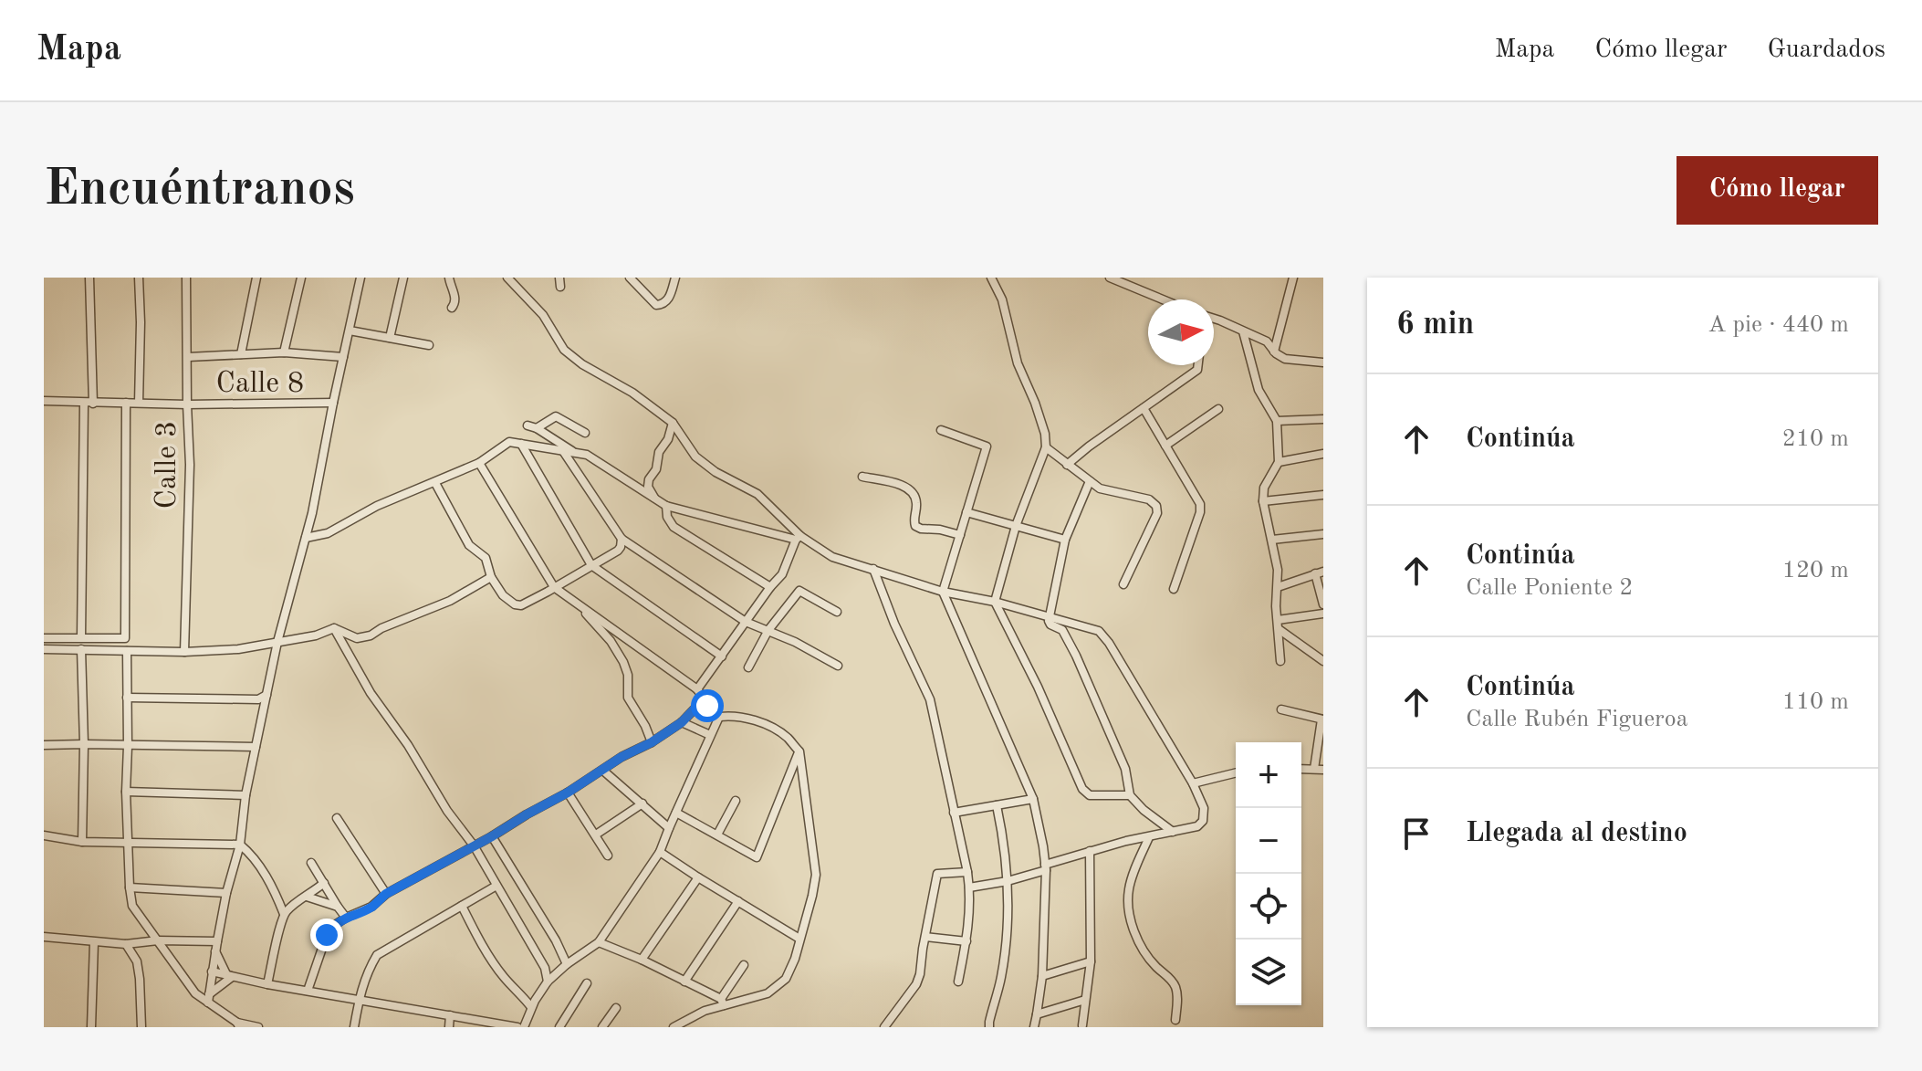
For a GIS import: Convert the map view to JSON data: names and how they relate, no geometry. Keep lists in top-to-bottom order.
{
  "streets": {
    "street": ["Calle 8", "Calle 3"]
  },
  "crossings": [
    ["Calle 8", "Calle 3"]
  ],
  "north": "right",
  "page": {
    "header": "Mapa",
    "nav": ["Mapa", "Cómo llegar", "Guardados"],
    "buttons": "Cómo llegar",
    "title": "Encuéntranos",
    "heading": ["6 min", "A pie · 440 m"],
    "list": [
      ["Continúa", "210 m"],
      ["Continúa", "Calle Poniente 2", "120 m"],
      ["Continúa", "Calle Rubén Figueroa", "110 m"],
      "Llegada al destino"
    ],
    "map_buttons": ["+", "−"]
  }
}
